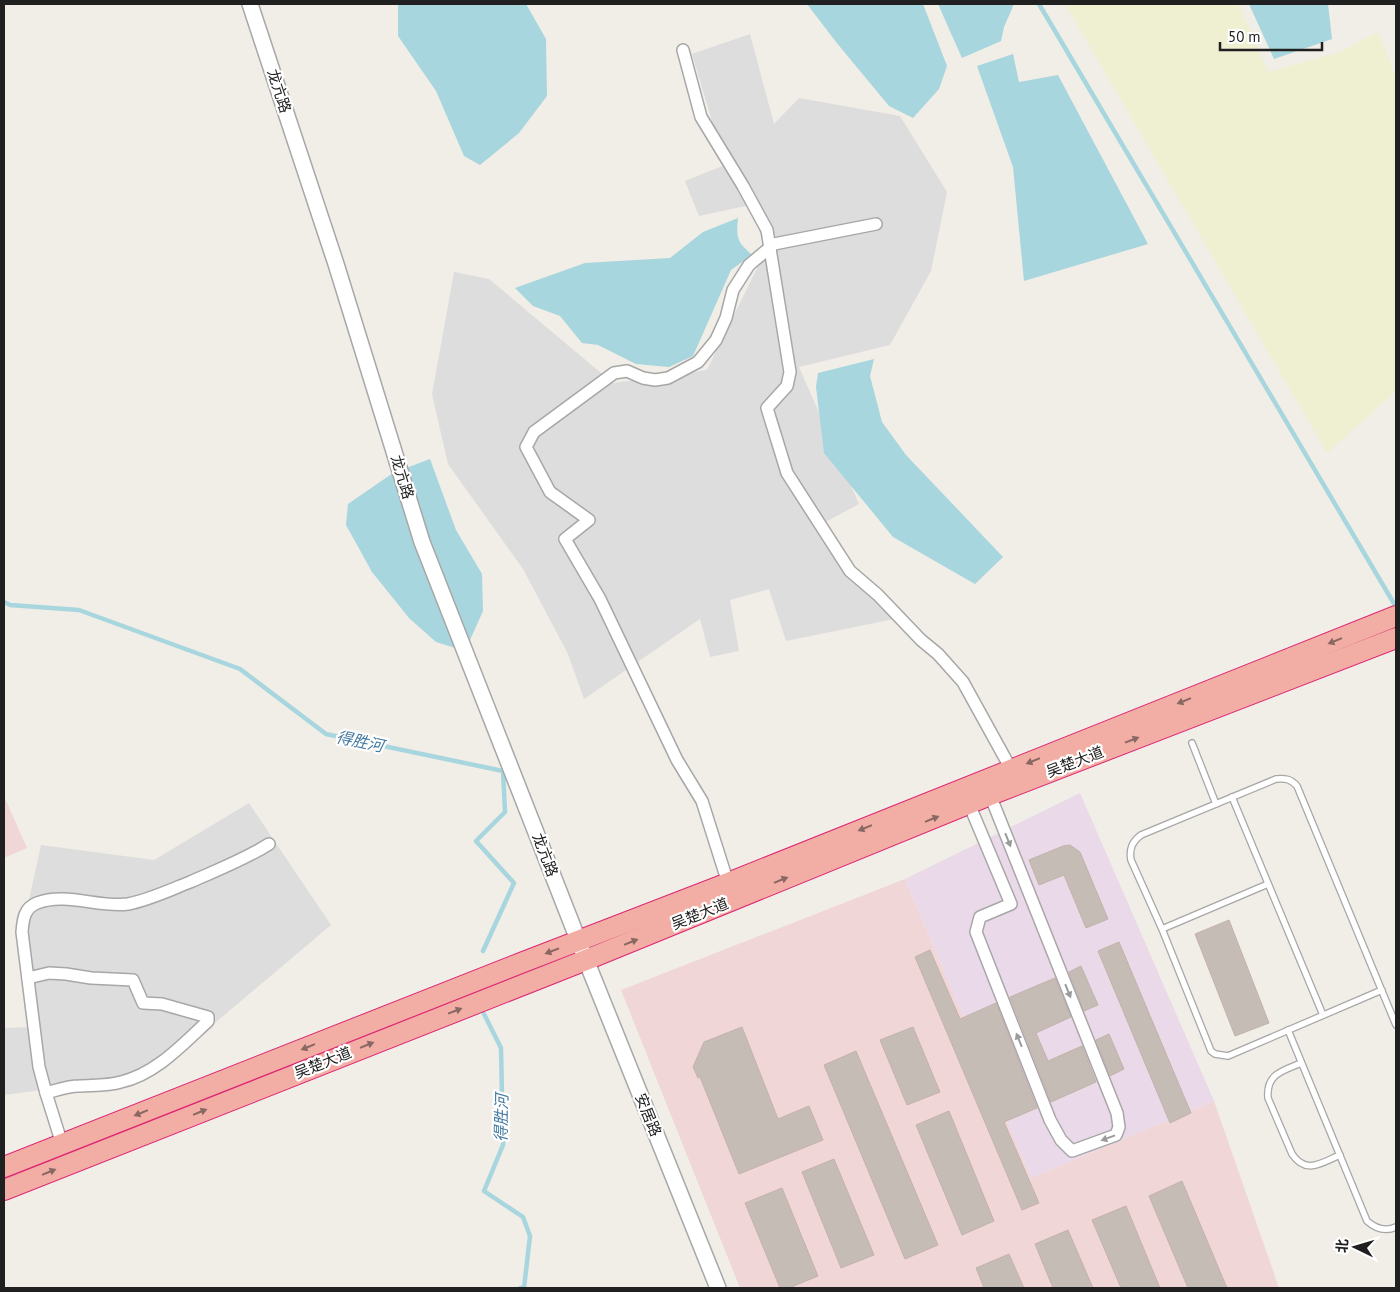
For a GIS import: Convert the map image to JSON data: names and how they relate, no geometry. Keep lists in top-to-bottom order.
{
  "streets": {
    "highway": ["吴楚大道"],
    "street": ["龙亢路", "安居路"]
  },
  "crossings": [
    ["龙亢路", "吴楚大道"],
    ["龙亢路", "安居路"],
    ["吴楚大道", "安居路"]
  ],
  "water": ["得胜河"],
  "scale_bar": "50 m",
  "north": "left"
}
